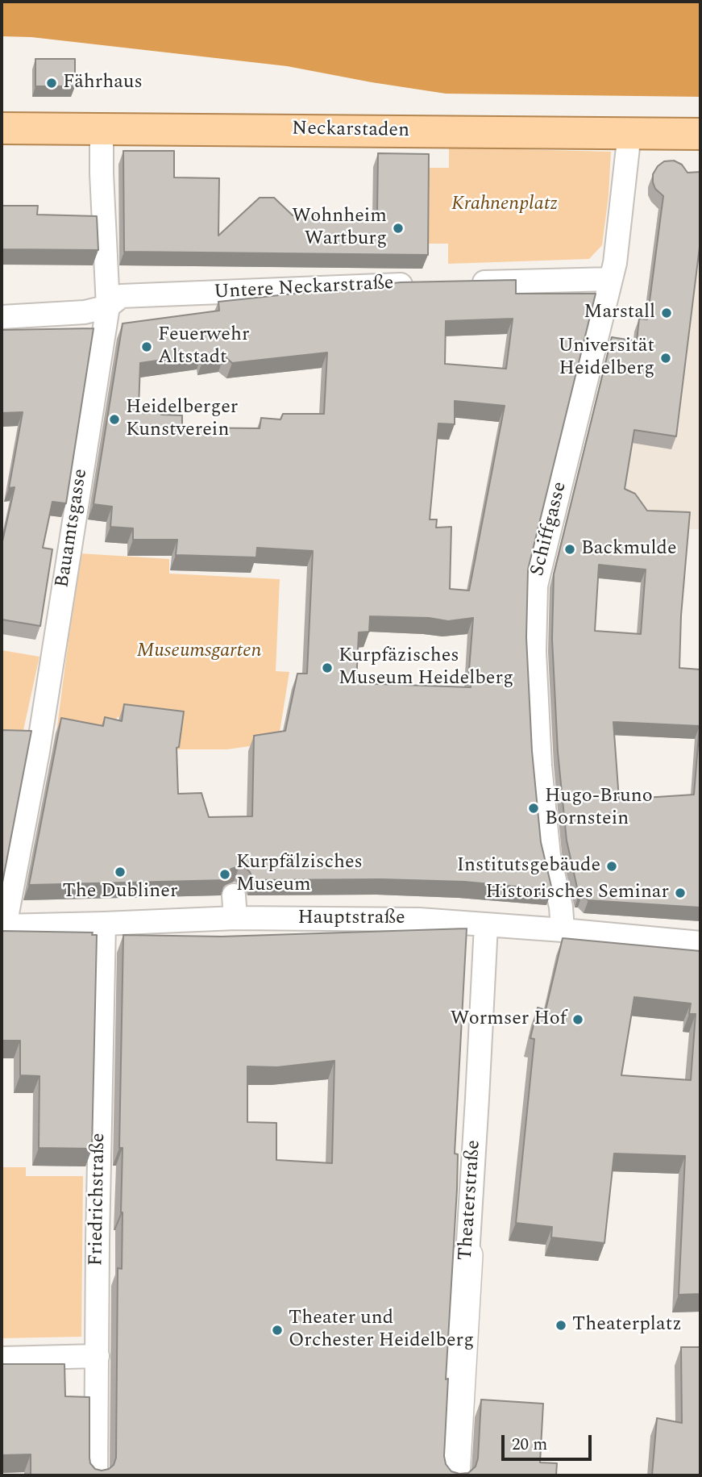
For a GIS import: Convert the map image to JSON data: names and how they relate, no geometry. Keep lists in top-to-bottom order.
{
  "streets": {
    "main road": ["Neckarstaden"],
    "street": [
      "Untere Neckarstraße",
      "Bauamtsgasse",
      "Schiffgasse",
      "Hauptstraße",
      "Friedrichstraße",
      "Theaterstraße"
    ]
  },
  "crossings": [
    ["Neckarstaden", "Bauamtsgasse"],
    ["Neckarstaden", "Schiffgasse"],
    ["Untere Neckarstraße", "Bauamtsgasse"],
    ["Bauamtsgasse", "Hauptstraße"],
    ["Schiffgasse", "Hauptstraße"],
    ["Hauptstraße", "Friedrichstraße"],
    ["Hauptstraße", "Theaterstraße"]
  ],
  "parks": ["Krahnenplatz", "Museumsgarten"],
  "places": [
    "Fährhaus",
    "Wohnheim Wartburg",
    "Marstall",
    "Feuerwehr Altstadt",
    "Universität Heidelberg",
    "Heidelberger Kunstverein",
    "Backmulde",
    "Kurpfäzisches Museum Heidelberg",
    "Hugo-Bruno Bornstein",
    "Institutsgebäude",
    "The Dubliner",
    "Kurpfälzisches Museum",
    "Historisches Seminar",
    "Wormser Hof",
    "Theaterplatz",
    "Theater und Orchester Heidelberg"
  ],
  "scale_bar": "20 m"
}
